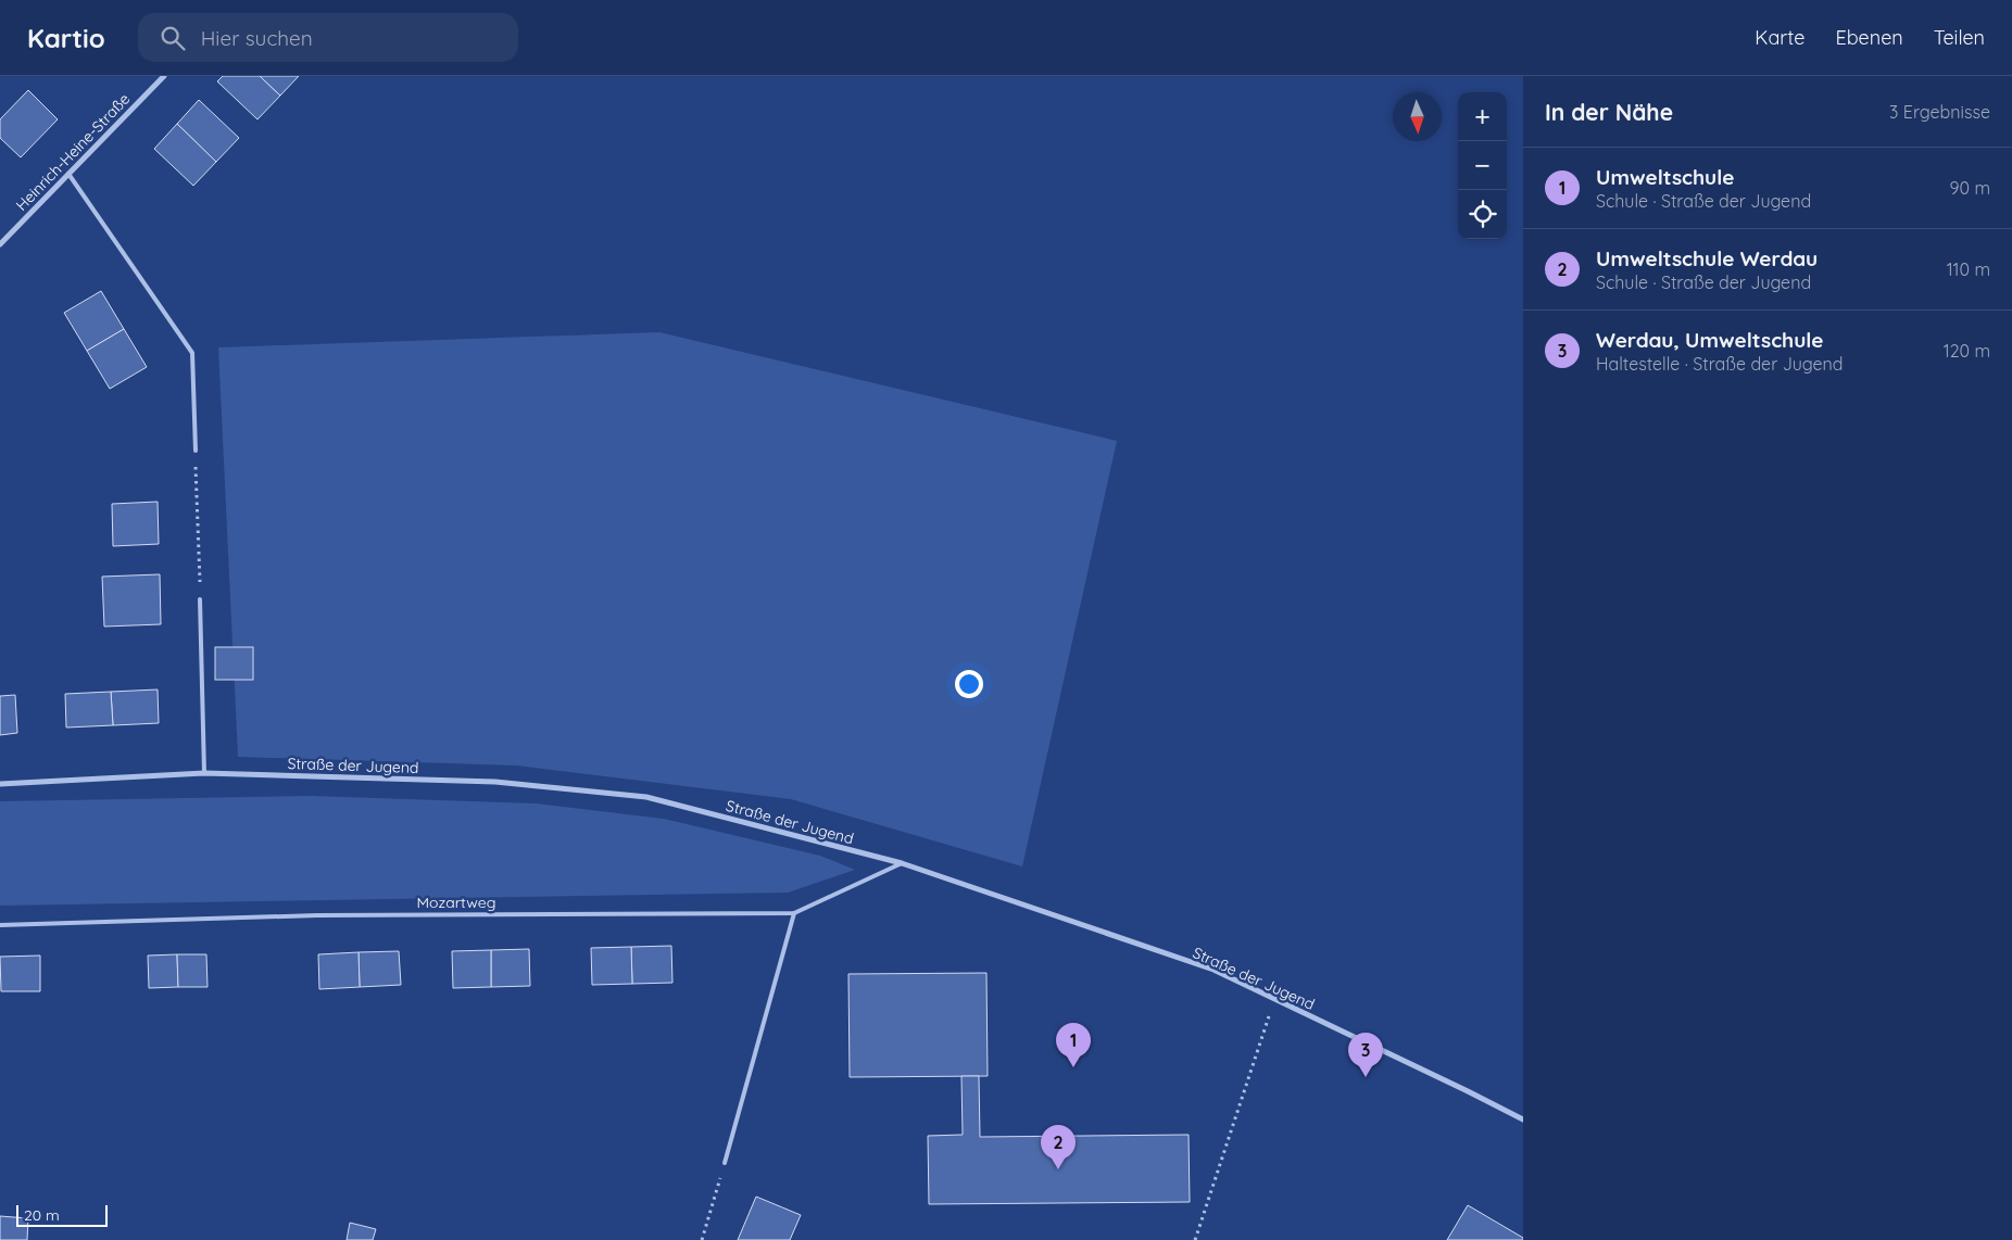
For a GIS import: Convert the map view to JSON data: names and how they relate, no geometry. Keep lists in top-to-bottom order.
{
  "streets": {
    "street": ["Heinrich-Heine-Straße", "Straße der Jugend"],
    "lane": ["Mozartweg"]
  },
  "crossings": [
    ["Straße der Jugend", "Mozartweg"]
  ],
  "scale_bar": "20 m",
  "north": "bottom",
  "page": {
    "header": "Kartio",
    "search": "Hier suchen",
    "nav": ["Karte", "Ebenen", "Teilen"],
    "heading": ["In der Nähe", "3 Ergebnisse"],
    "map_buttons": ["+", "−"],
    "list": [
      {
        "mark": "1",
        "name": "Umweltschule",
        "note": "Schule · Straße der Jugend",
        "value": "90 m"
      },
      {
        "mark": "2",
        "name": "Umweltschule Werdau",
        "note": "Schule · Straße der Jugend",
        "value": "110 m"
      },
      {
        "mark": "3",
        "name": "Werdau, Umweltschule",
        "note": "Haltestelle · Straße der Jugend",
        "value": "120 m"
      }
    ],
    "pins": ["1", "3", "2"],
    "scale": "20 m"
  }
}
